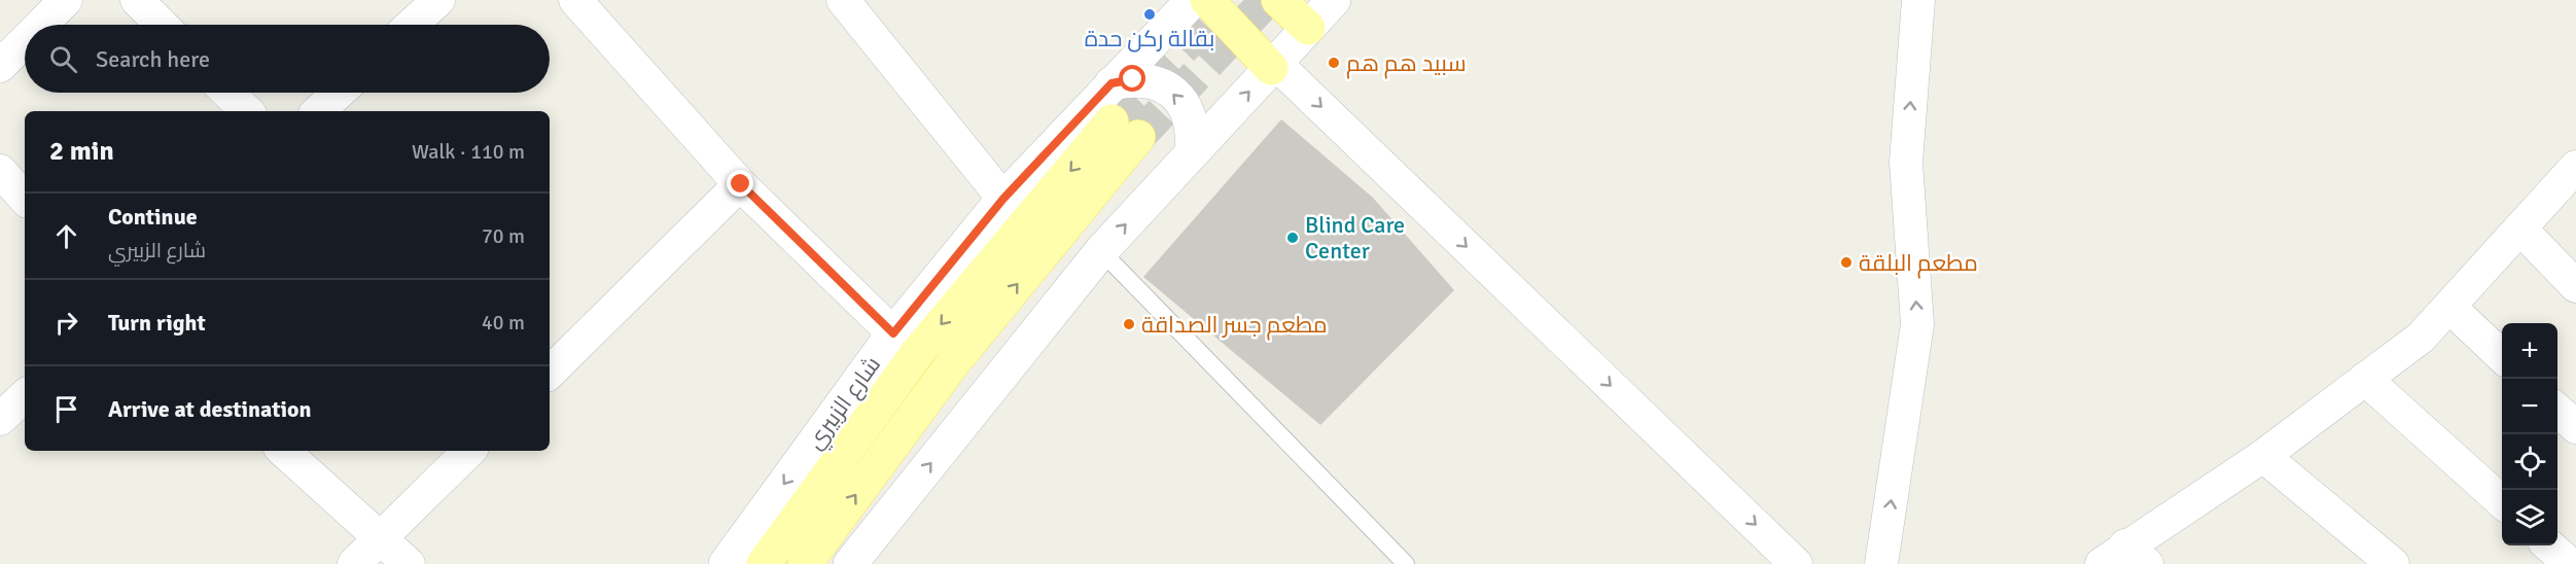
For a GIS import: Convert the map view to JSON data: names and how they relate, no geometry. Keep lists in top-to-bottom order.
{
  "streets": {
    "main road": ["شارع الزبيري"]
  },
  "places": [
    "بقالة ركن حدة",
    "سبيد هم هم",
    "Blind Care Center",
    "مطعم البلقة",
    "مطعم جسر الصداقة"
  ],
  "page": {
    "search": "Search here",
    "heading": ["2 min", "Walk · 110 m"],
    "list": [
      ["Continue", "شارع الزبيري", "70 m"],
      ["Turn right", "40 m"],
      "Arrive at destination"
    ],
    "map_buttons": ["+", "−"]
  }
}
